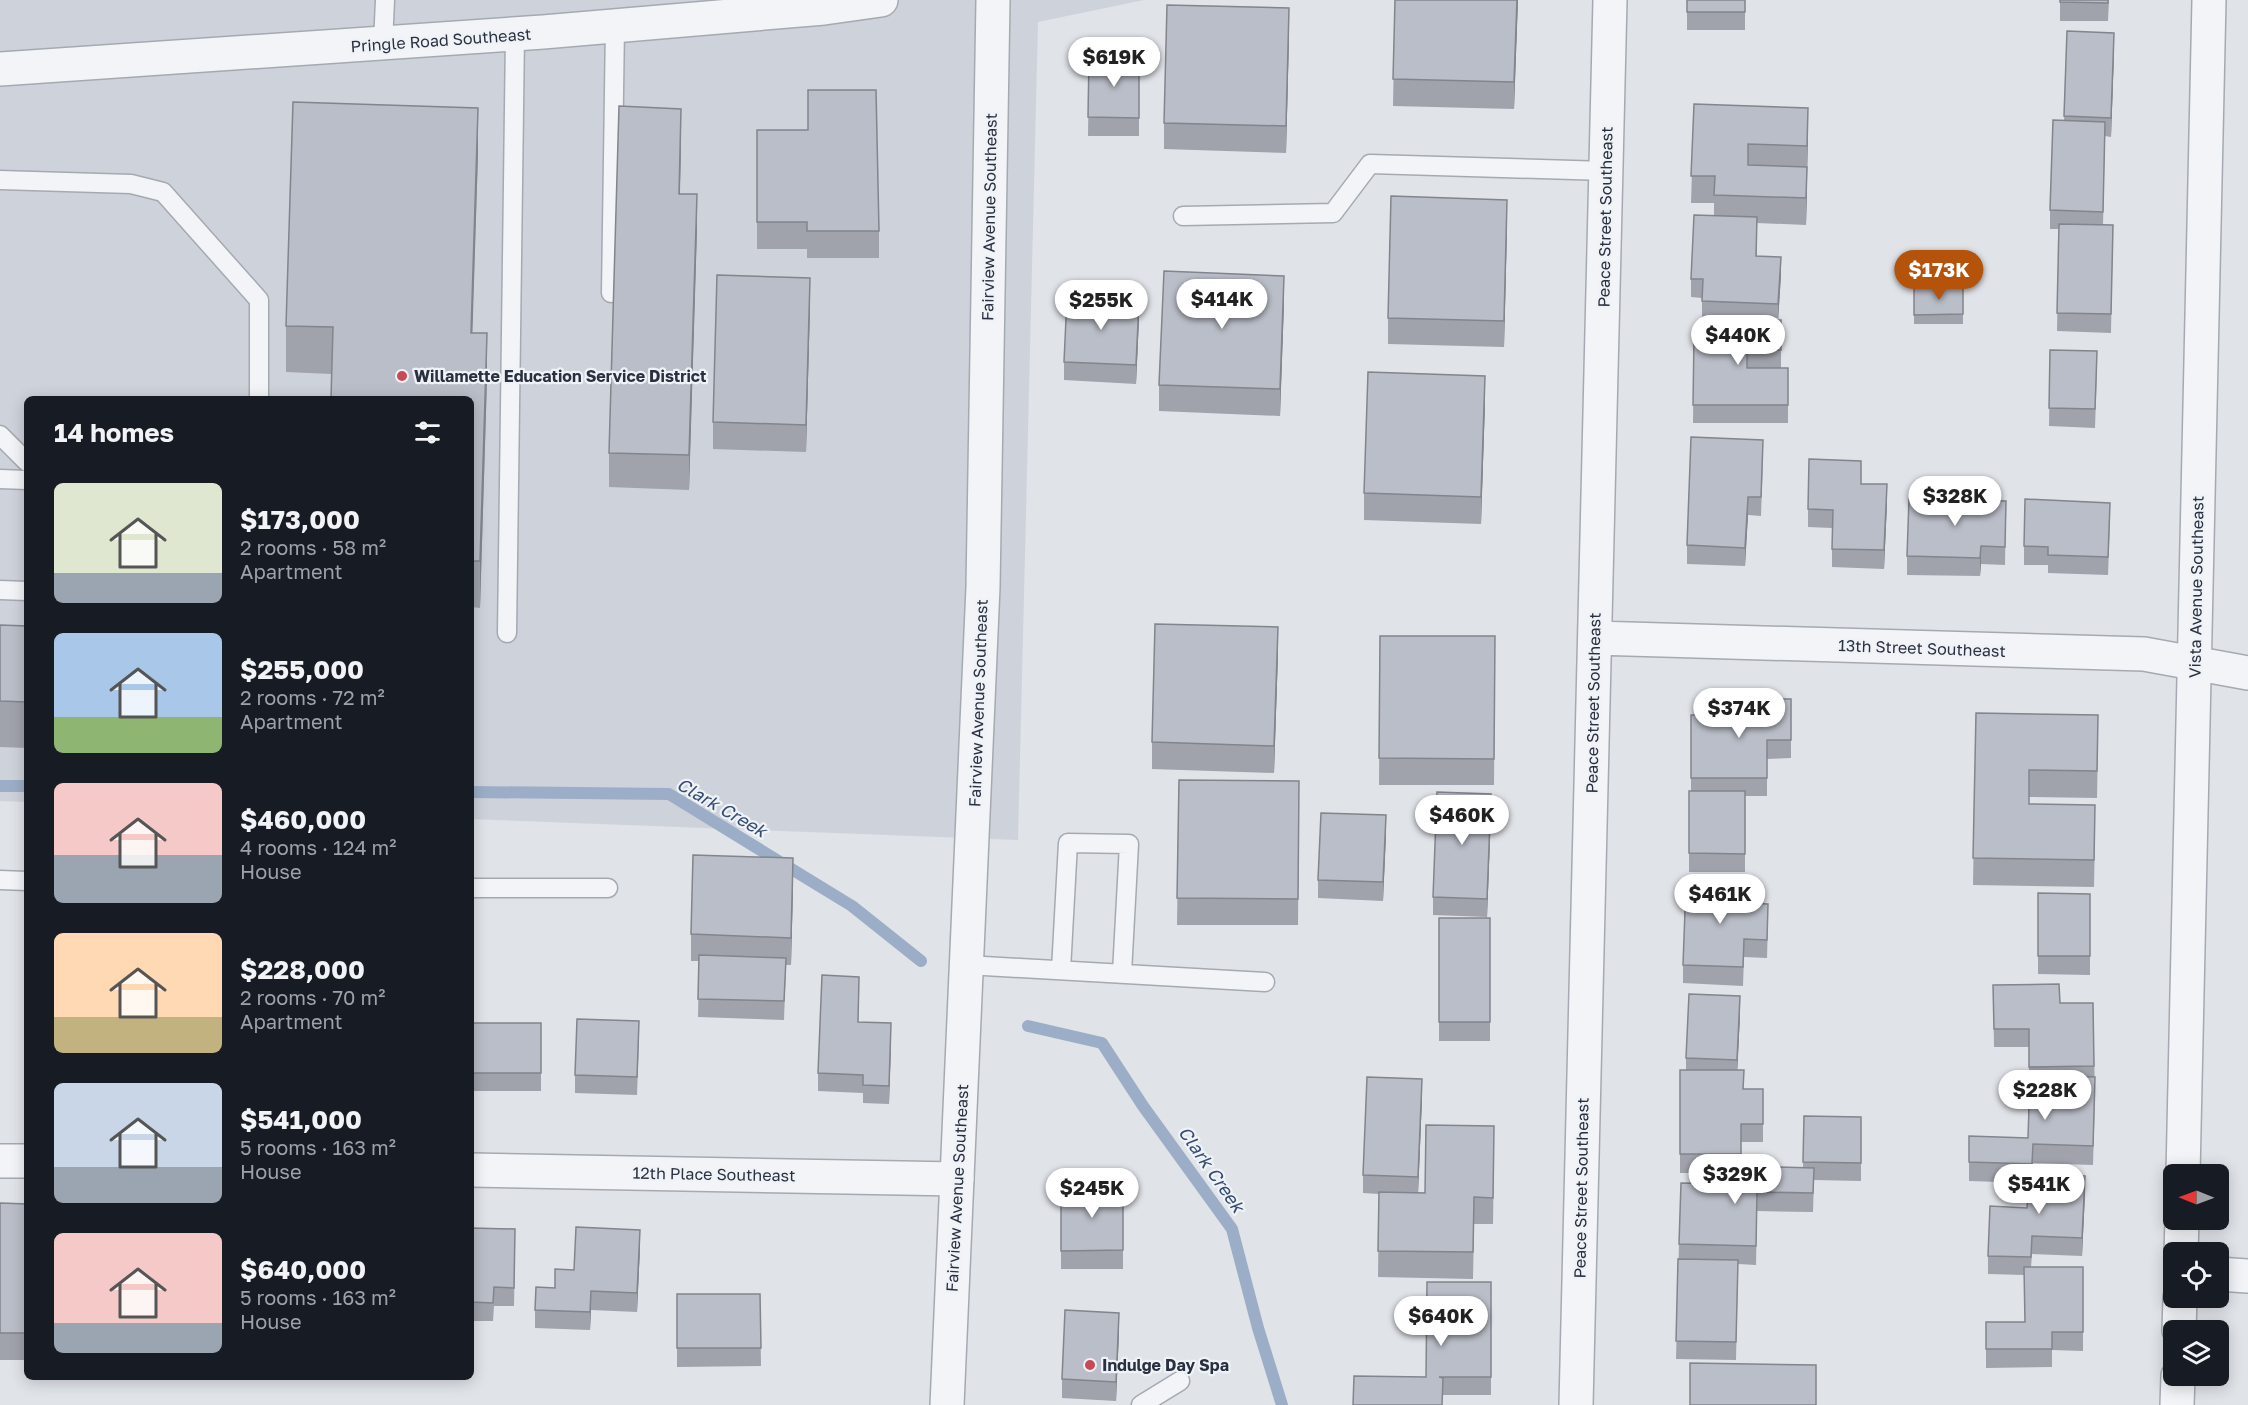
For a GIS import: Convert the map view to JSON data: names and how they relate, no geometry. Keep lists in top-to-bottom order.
{
  "streets": {
    "street": [
      "Pringle Road Southeast",
      "Fairview Avenue Southeast",
      "Peace Street Southeast",
      "Vista Avenue Southeast",
      "13th Street Southeast",
      "12th Place Southeast"
    ]
  },
  "crossings": [
    ["Fairview Avenue Southeast", "12th Place Southeast"],
    ["Peace Street Southeast", "13th Street Southeast"],
    ["Vista Avenue Southeast", "13th Street Southeast"]
  ],
  "water": ["Clark Creek"],
  "places": ["Willamette Education Service District", "Indulge Day Spa"],
  "north": "left",
  "page": {
    "price": [
      "$619K",
      "$173K",
      "$414K",
      "$255K",
      "$440K",
      "$328K",
      "$374K",
      "$460K",
      "$461K",
      "$228K",
      "$329K",
      "$541K",
      "$245K",
      "$640K"
    ],
    "heading": "14 homes",
    "list": [
      {
        "name": "$173,000",
        "note": "2 rooms · 58 m² · Apartment"
      },
      {
        "name": "$255,000",
        "note": "2 rooms · 72 m² · Apartment"
      },
      {
        "name": "$460,000",
        "note": "4 rooms · 124 m² · House"
      },
      {
        "name": "$228,000",
        "note": "2 rooms · 70 m² · Apartment"
      },
      {
        "name": "$541,000",
        "note": "5 rooms · 163 m² · House"
      },
      {
        "name": "$640,000",
        "note": "5 rooms · 163 m² · House"
      }
    ]
  }
}
